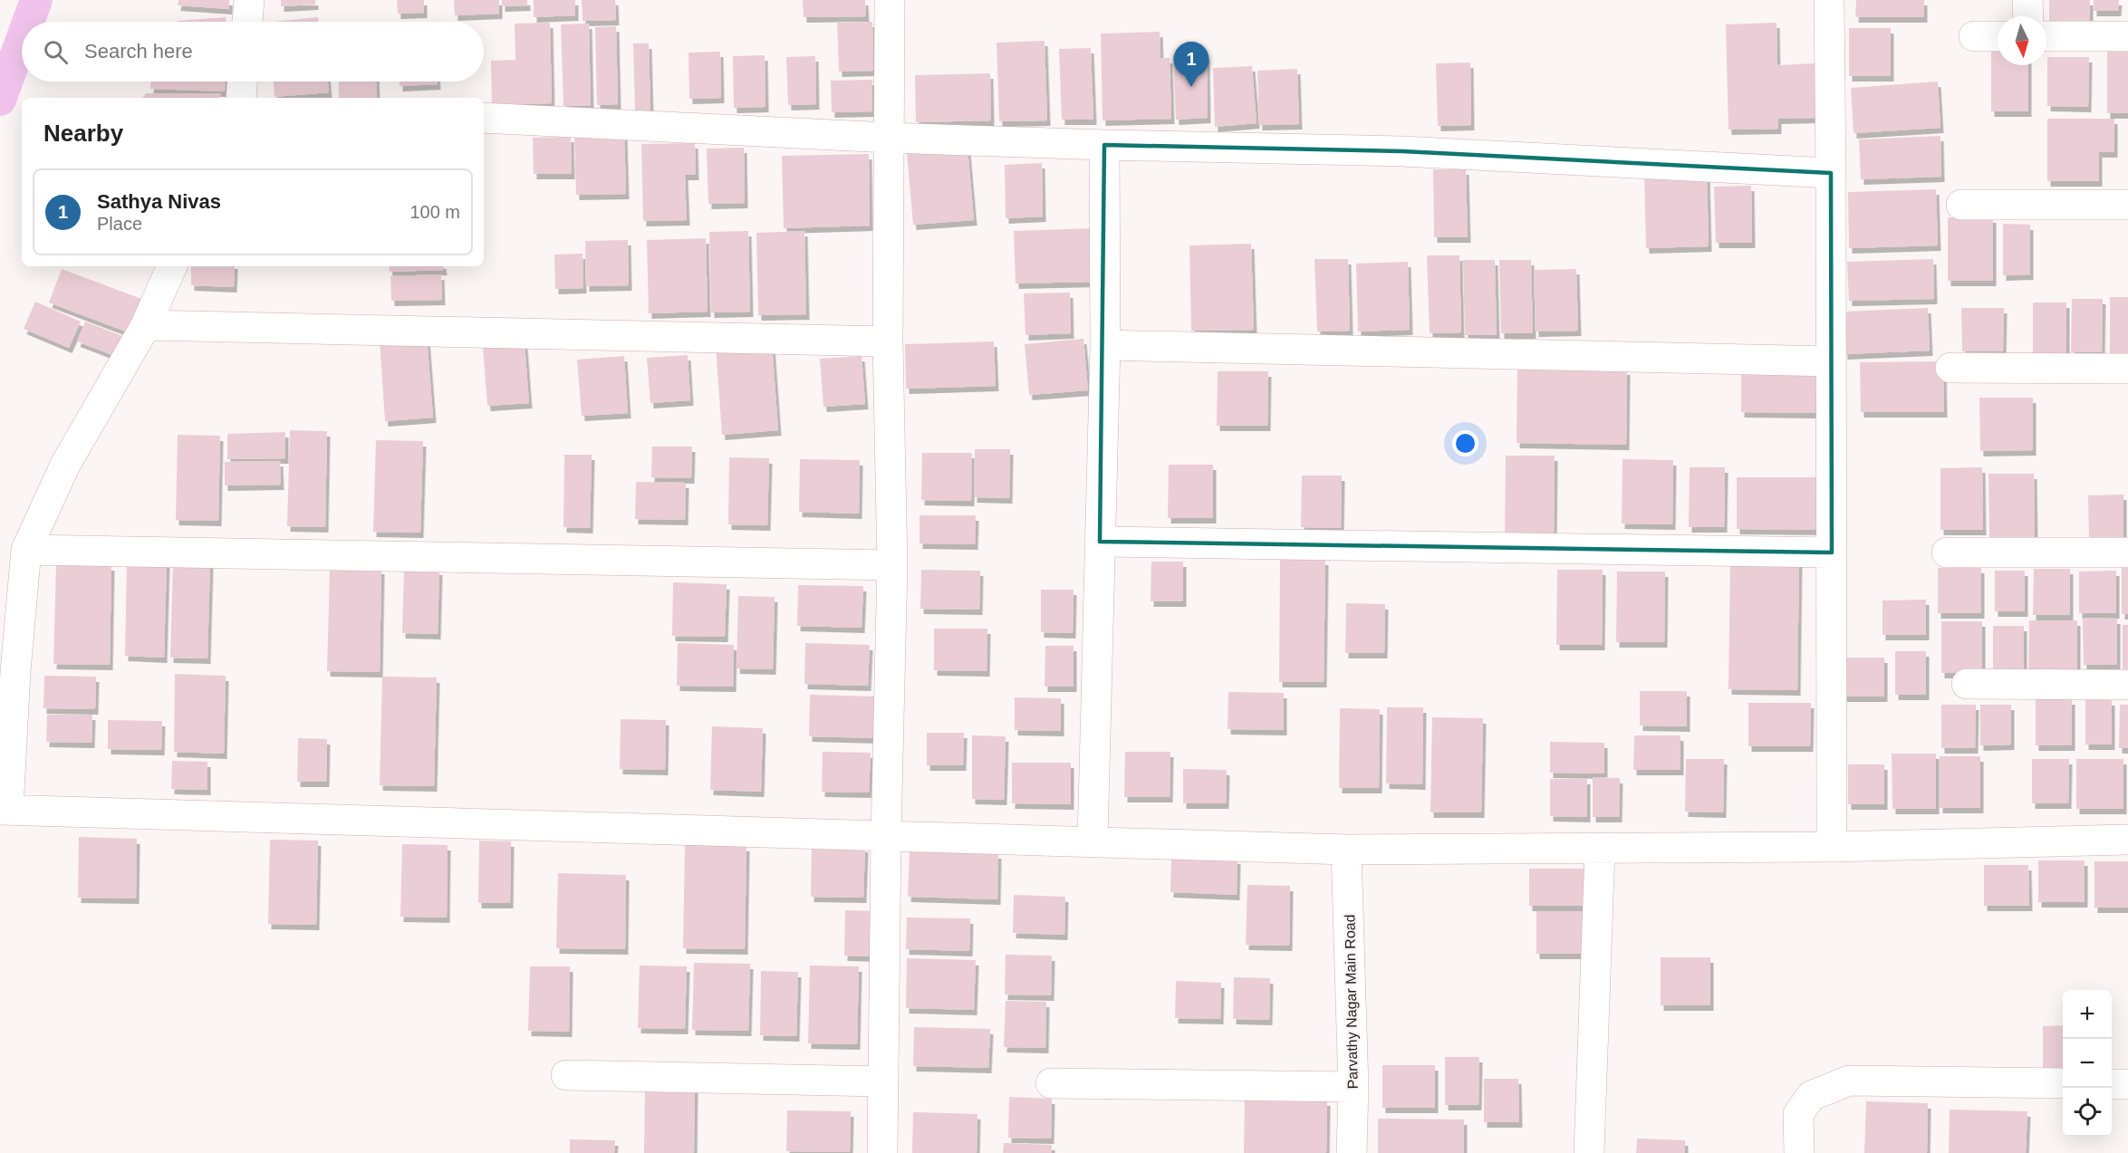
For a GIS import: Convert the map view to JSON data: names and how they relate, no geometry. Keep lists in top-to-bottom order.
{
  "streets": {
    "street": ["Parvathy Nagar Main Road"]
  },
  "north": "bottom",
  "page": {
    "search": "Search here",
    "pins": "1",
    "heading": "Nearby",
    "list": [
      {
        "mark": "1",
        "name": "Sathya Nivas",
        "note": "Place",
        "value": "100 m"
      }
    ],
    "map_buttons": ["+", "−"]
  }
}
